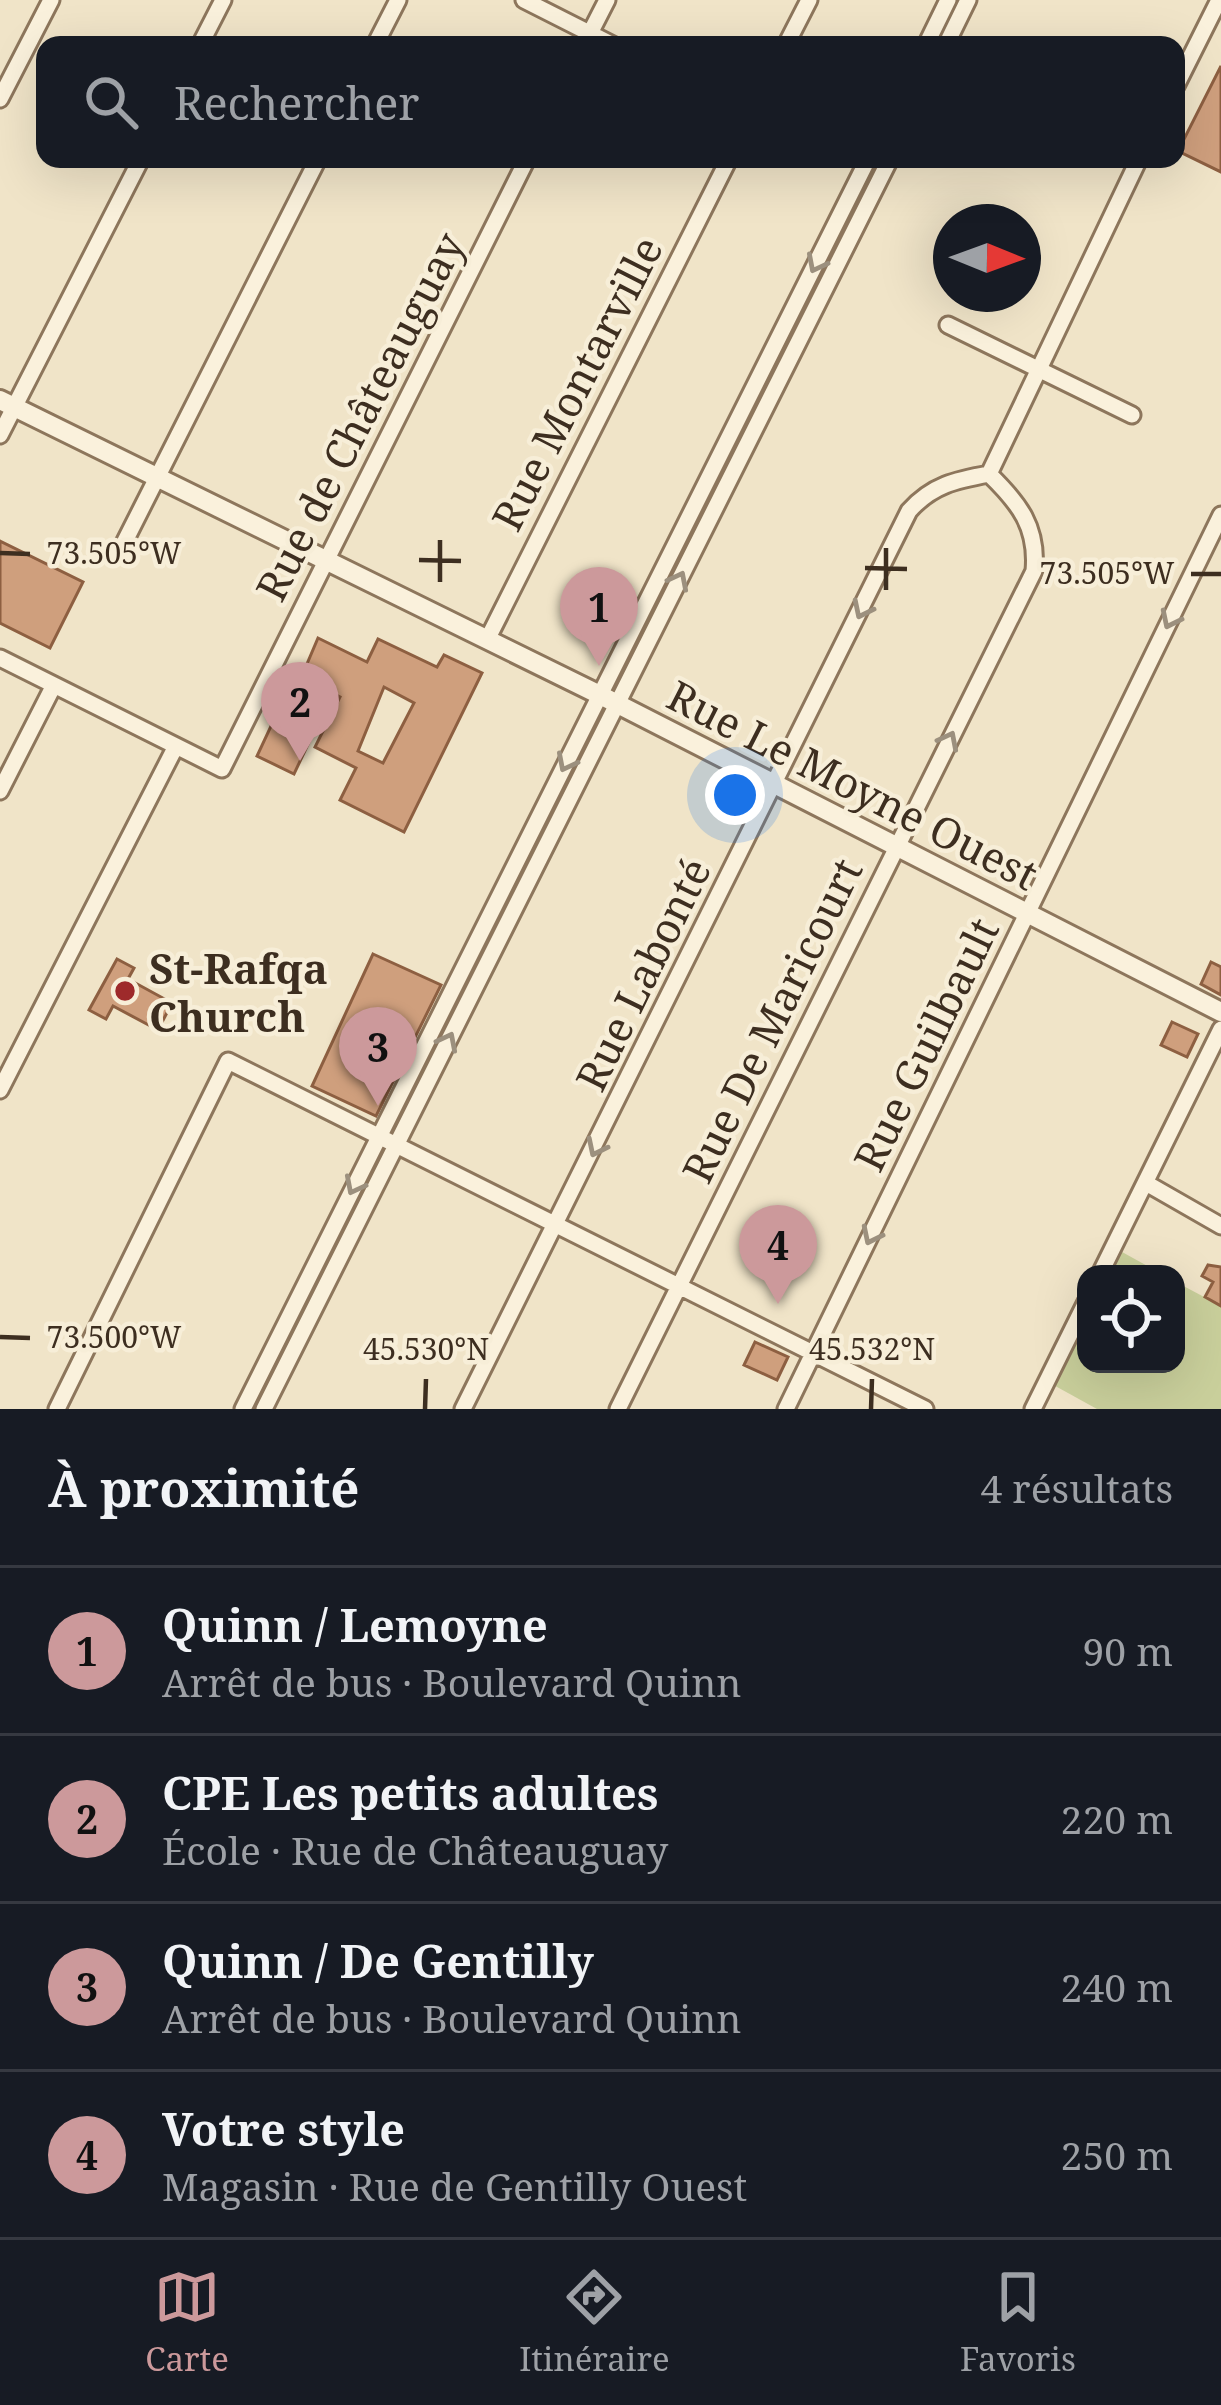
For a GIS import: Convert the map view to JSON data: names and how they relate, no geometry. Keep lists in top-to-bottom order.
{
  "streets": {
    "street": [
      "Rue Montarville",
      "Rue de Châteauguay",
      "Rue Le Moyne Ouest",
      "Rue Labonté",
      "Rue De Maricourt",
      "Rue Guilbault"
    ]
  },
  "crossings": [
    ["Rue Montarville", "Rue Le Moyne Ouest"],
    ["Rue de Châteauguay", "Rue Le Moyne Ouest"],
    ["Rue Le Moyne Ouest", "Rue Labonté"],
    ["Rue Le Moyne Ouest", "Rue De Maricourt"],
    ["Rue Le Moyne Ouest", "Rue Guilbault"],
    ["Rue Labonté", "Rue De Maricourt"]
  ],
  "one_way": ["Rue Labonté", "Rue De Maricourt", "Rue Guilbault"],
  "places": ["St-Rafqa Church"],
  "north": "right",
  "page": {
    "search": "Rechercher",
    "pins": [
      "1",
      "2",
      "3",
      "4"
    ],
    "heading": ["À proximité", "4 résultats"],
    "list": [
      {
        "mark": "1",
        "name": "Quinn / Lemoyne",
        "note": "Arrêt de bus · Boulevard Quinn",
        "value": "90 m"
      },
      {
        "mark": "2",
        "name": "CPE Les petits adultes",
        "note": "École · Rue de Châteauguay",
        "value": "220 m"
      },
      {
        "mark": "3",
        "name": "Quinn / De Gentilly",
        "note": "Arrêt de bus · Boulevard Quinn",
        "value": "240 m"
      },
      {
        "mark": "4",
        "name": "Votre style",
        "note": "Magasin · Rue de Gentilly Ouest",
        "value": "250 m"
      }
    ],
    "nav": ["Carte", "Itinéraire", "Favoris"]
  },
  "coordinates": [
    "73.505°W",
    "73.500°W",
    "45.530°N",
    "45.532°N"
  ]
}
